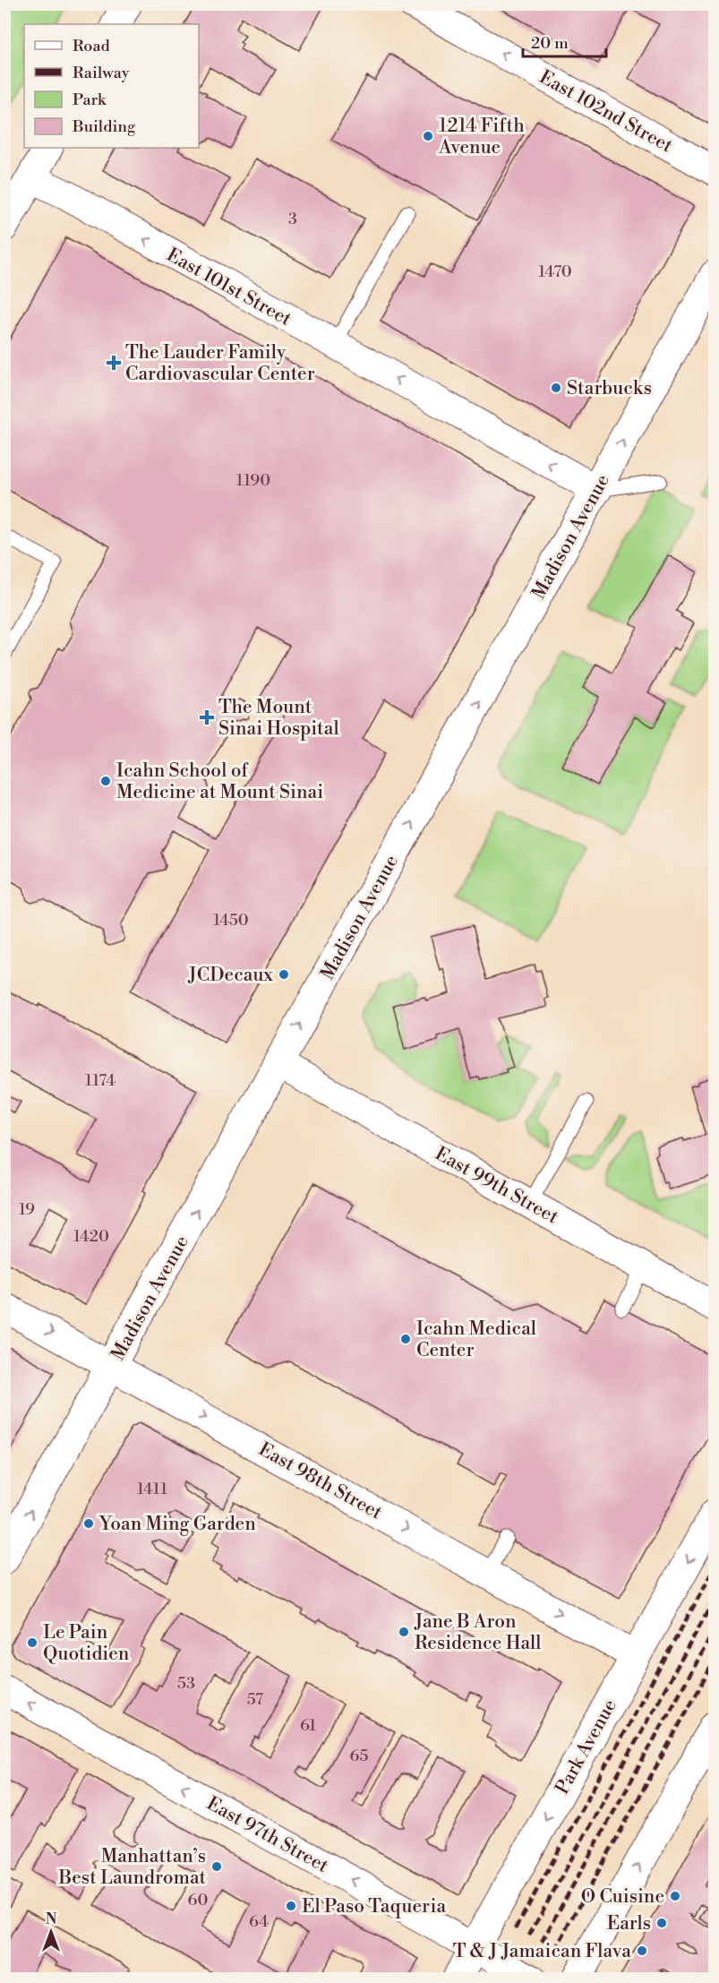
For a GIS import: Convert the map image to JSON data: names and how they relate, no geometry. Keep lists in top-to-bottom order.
{
  "streets": {
    "main road": ["Madison Avenue", "Park Avenue"],
    "street": [
      "East 102nd Street",
      "East 101st Street",
      "East 99th Street",
      "East 98th Street",
      "East 97th Street"
    ]
  },
  "crossings": [
    ["East 101st Street", "Madison Avenue"],
    ["Madison Avenue", "East 99th Street"],
    ["Madison Avenue", "East 98th Street"],
    ["East 98th Street", "Park Avenue"],
    ["Park Avenue", "East 97th Street"]
  ],
  "one_way": [
    "East 102nd Street",
    "East 101st Street",
    "Madison Avenue",
    "East 98th Street",
    "East 97th Street"
  ],
  "places": {
    "other": [
      "1214 Fifth Avenue",
      "Starbucks",
      "Icahn School of Medicine at Mount Sinai",
      "JCDecaux",
      "Icahn Medical Center",
      "Yoan Ming Garden",
      "Jane B Aron Residence Hall",
      "Le Pain Quotidien",
      "Manhattan’s Best Laundromat",
      "O Cuisine",
      "El Paso Taqueria",
      "Earls",
      "T & J Jamaican Flava"
    ],
    "health": ["The Lauder Family Cardiovascular Center", "The Mount Sinai Hospital"]
  },
  "house_numbers": [
    "3",
    "1470",
    "1190",
    "1450",
    "1174",
    "19",
    "1420",
    "1411",
    "53",
    "57",
    "61",
    "65",
    "60",
    "64"
  ],
  "legend": [
    "Road",
    "Railway",
    "Park",
    "Building"
  ],
  "scale_bar": "20 m",
  "north": "top"
}
